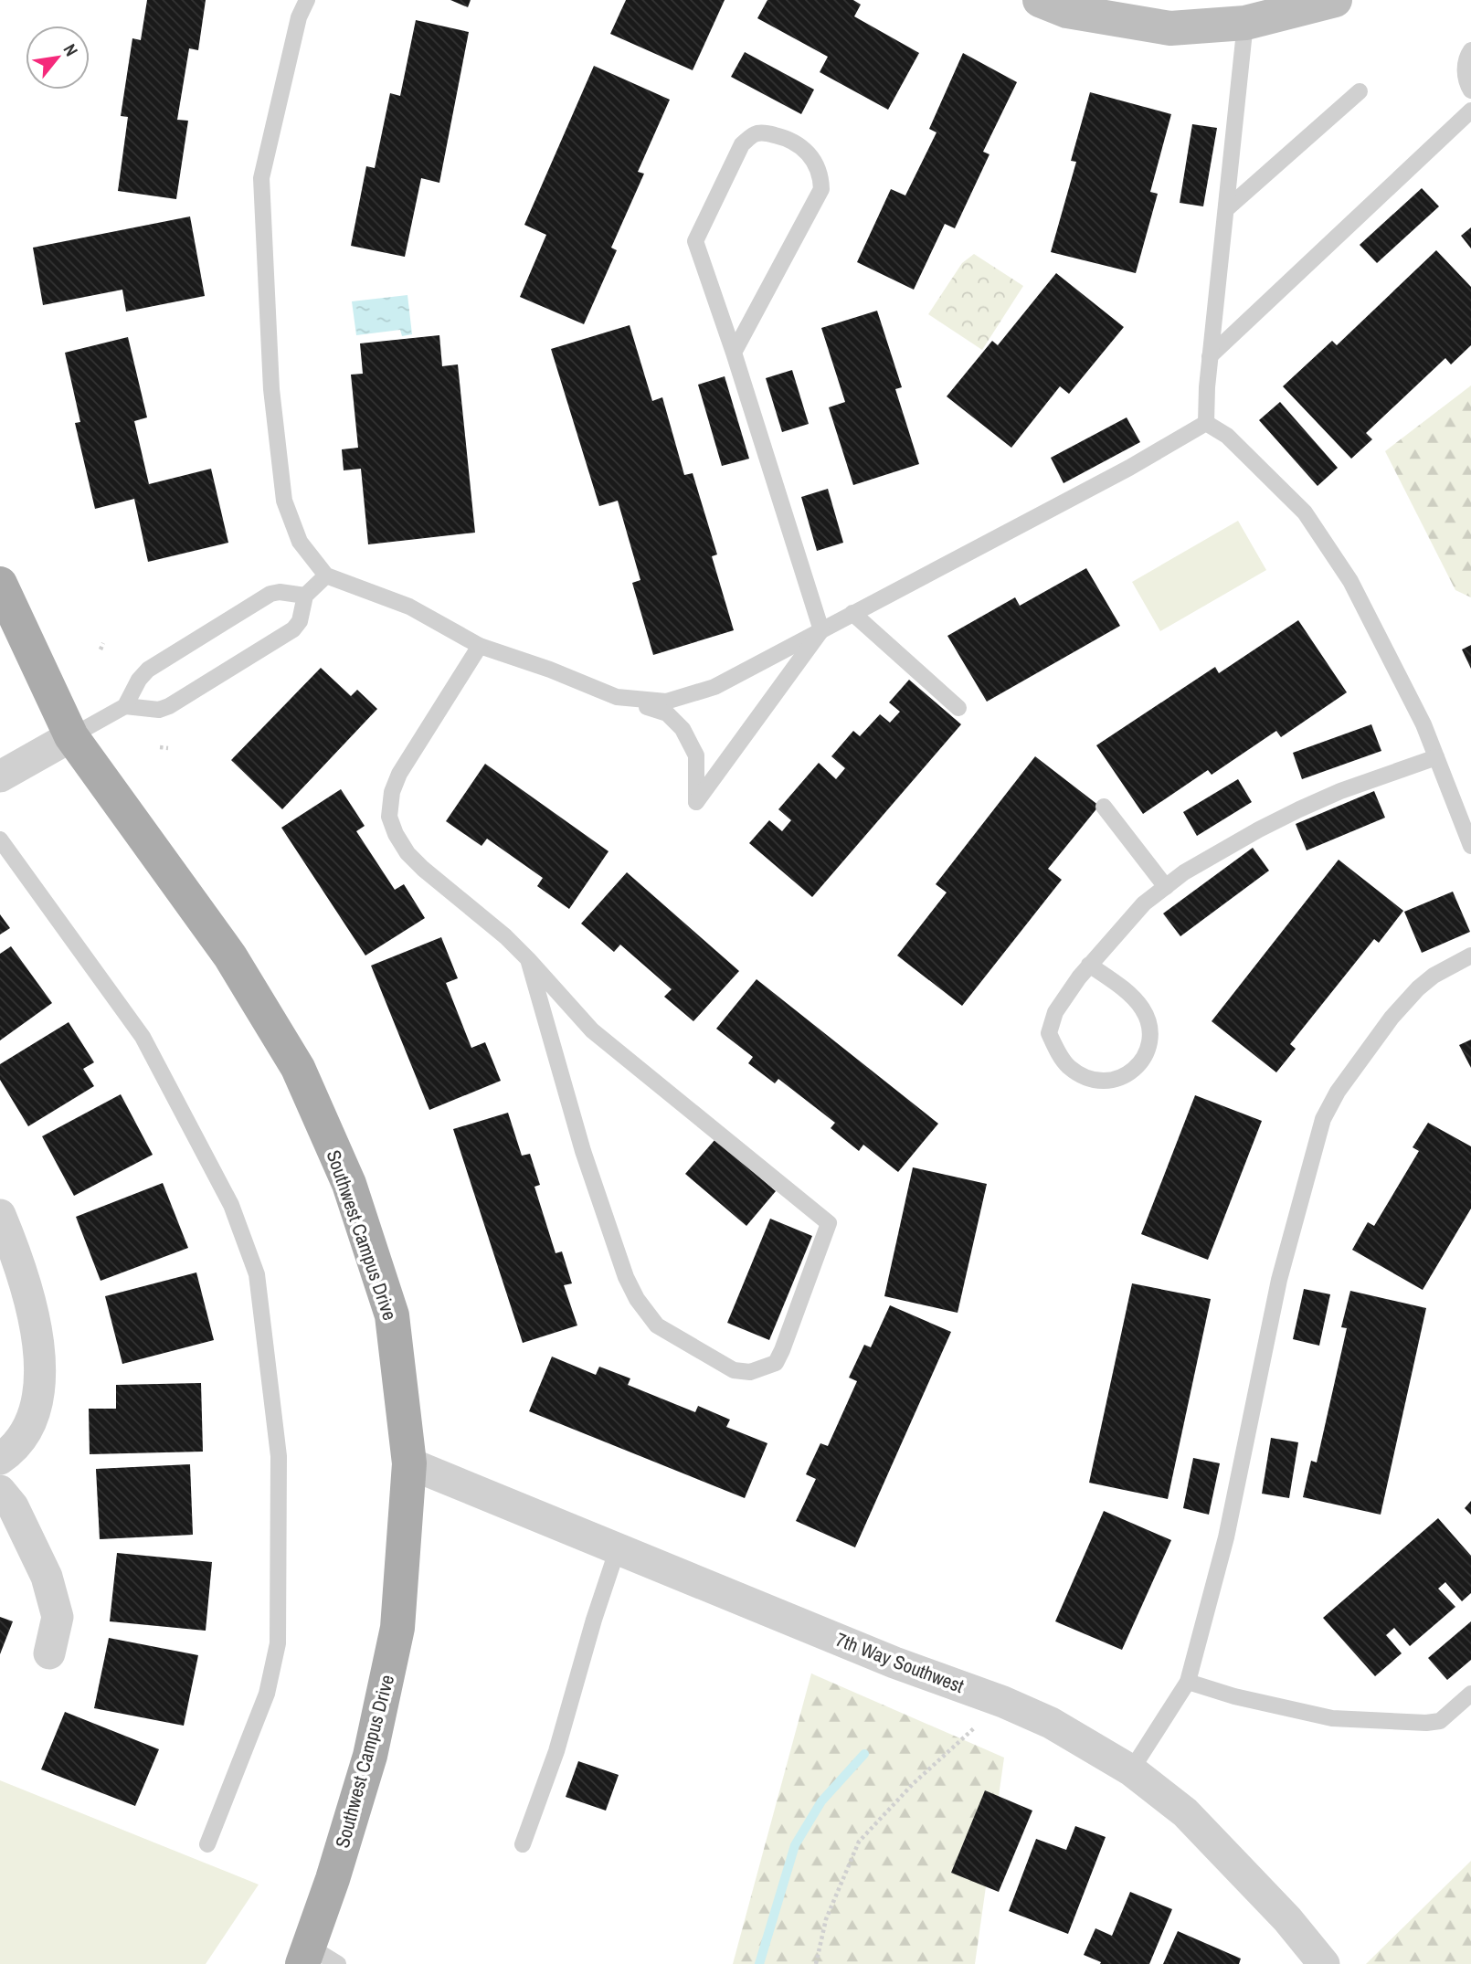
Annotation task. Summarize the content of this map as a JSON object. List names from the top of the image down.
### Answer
{
  "streets": {
    "main road": ["Southwest Campus Drive"],
    "street": ["7th Way Southwest"]
  },
  "crossings": [
    ["Southwest Campus Drive", "7th Way Southwest"]
  ],
  "north": "top right"
}
